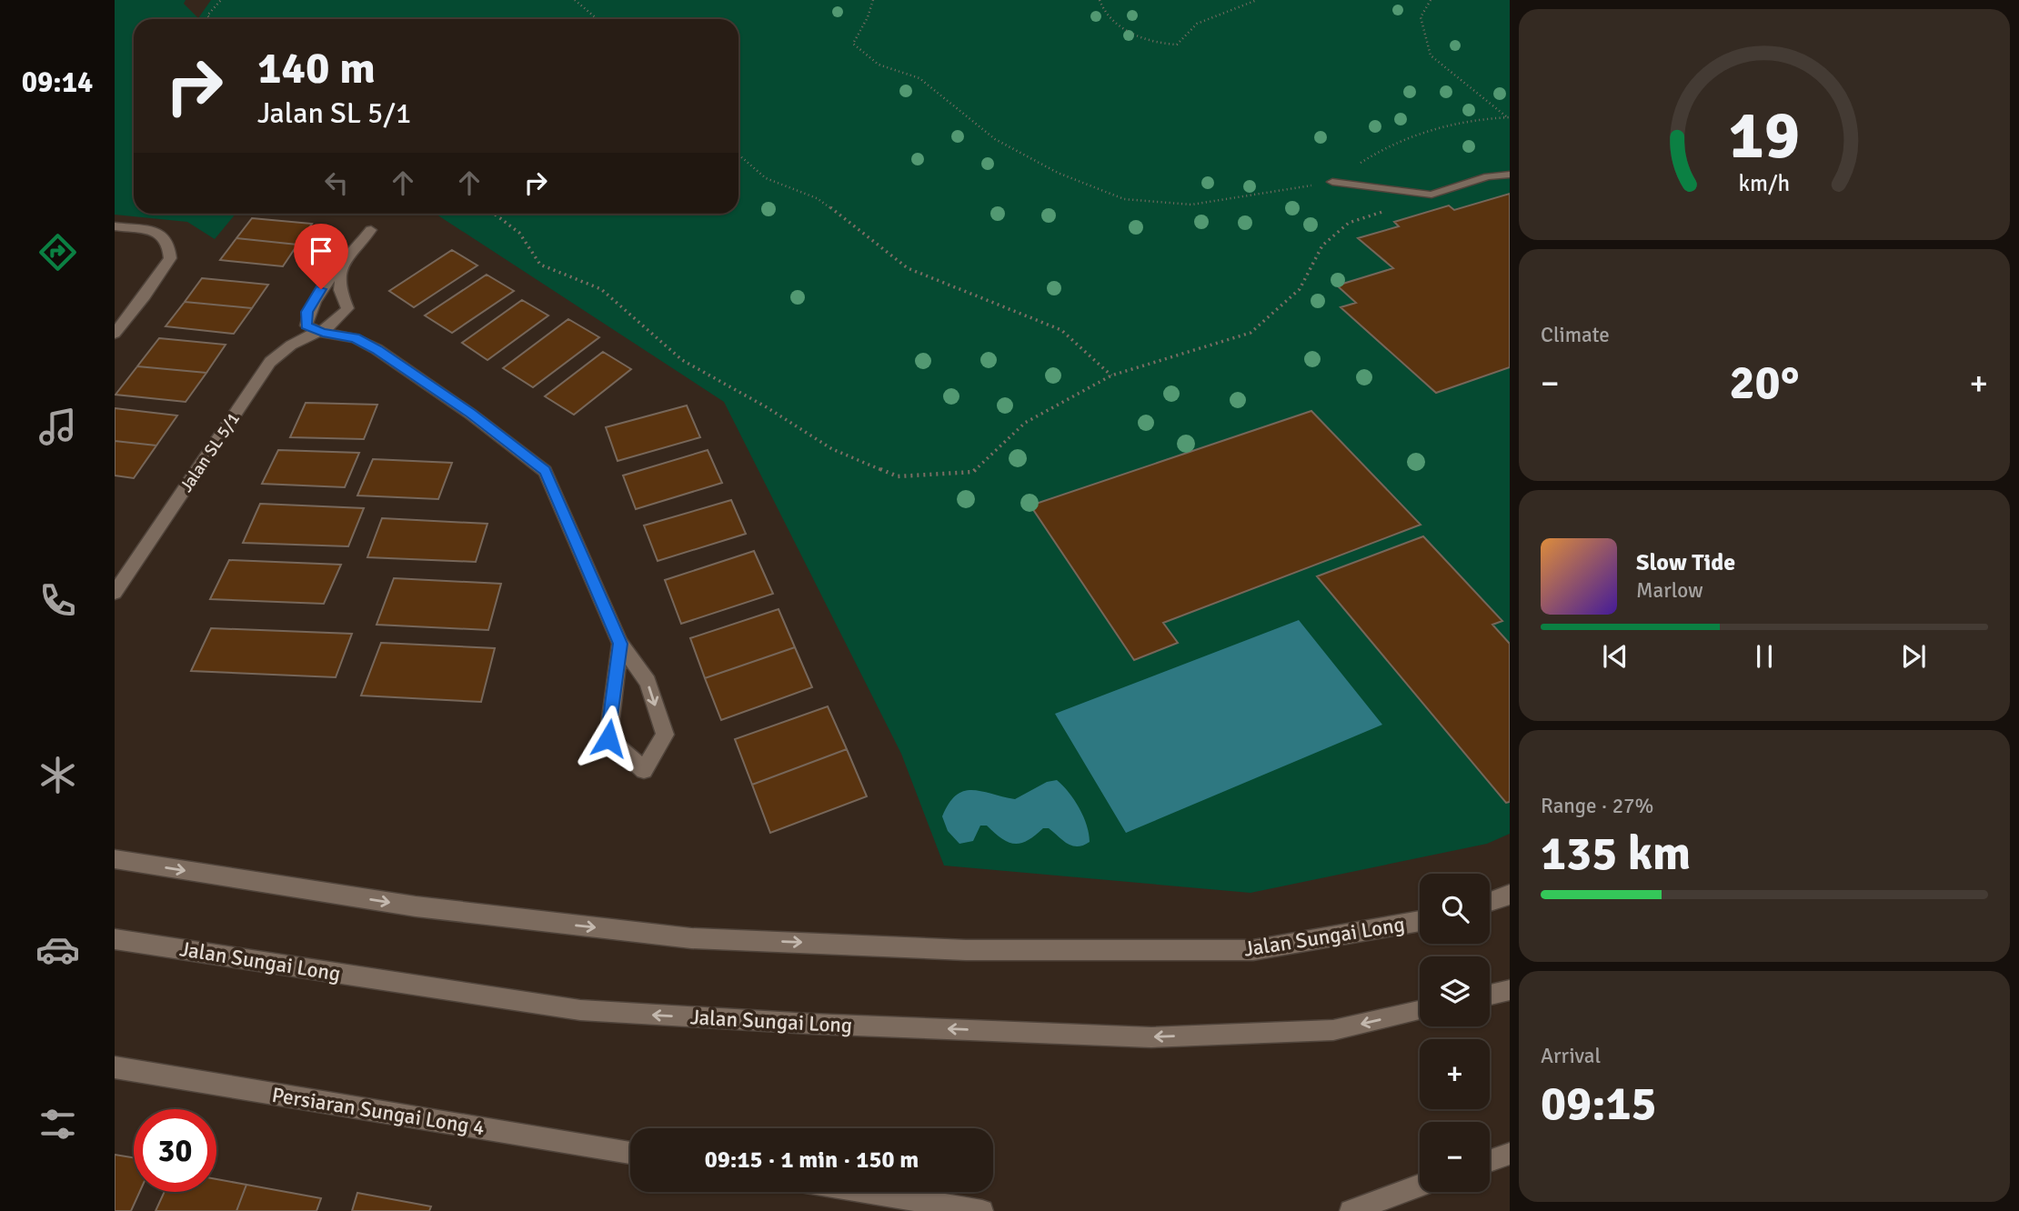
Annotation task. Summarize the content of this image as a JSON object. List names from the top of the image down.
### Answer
{
  "streets": {
    "street": ["Jalan SL 5/1", "Jalan Sungai Long", "Persiaran Sungai Long 4"]
  },
  "page": {
    "tabs": "09:14",
    "turn": ["140 m", "Jalan SL 5/1"],
    "tile": [
      "Climate",
      ["Range · 27%", "135 km"],
      ["Arrival", "09:15"]
    ],
    "heat": ["−", "20°", "+"],
    "song": ["Slow Tide", "Marlow"],
    "map_buttons": ["+", "−"],
    "limit": "30",
    "trip": "09:15 · 1 min · 150 m",
    "gauge": ["19", "km/h"]
  }
}
